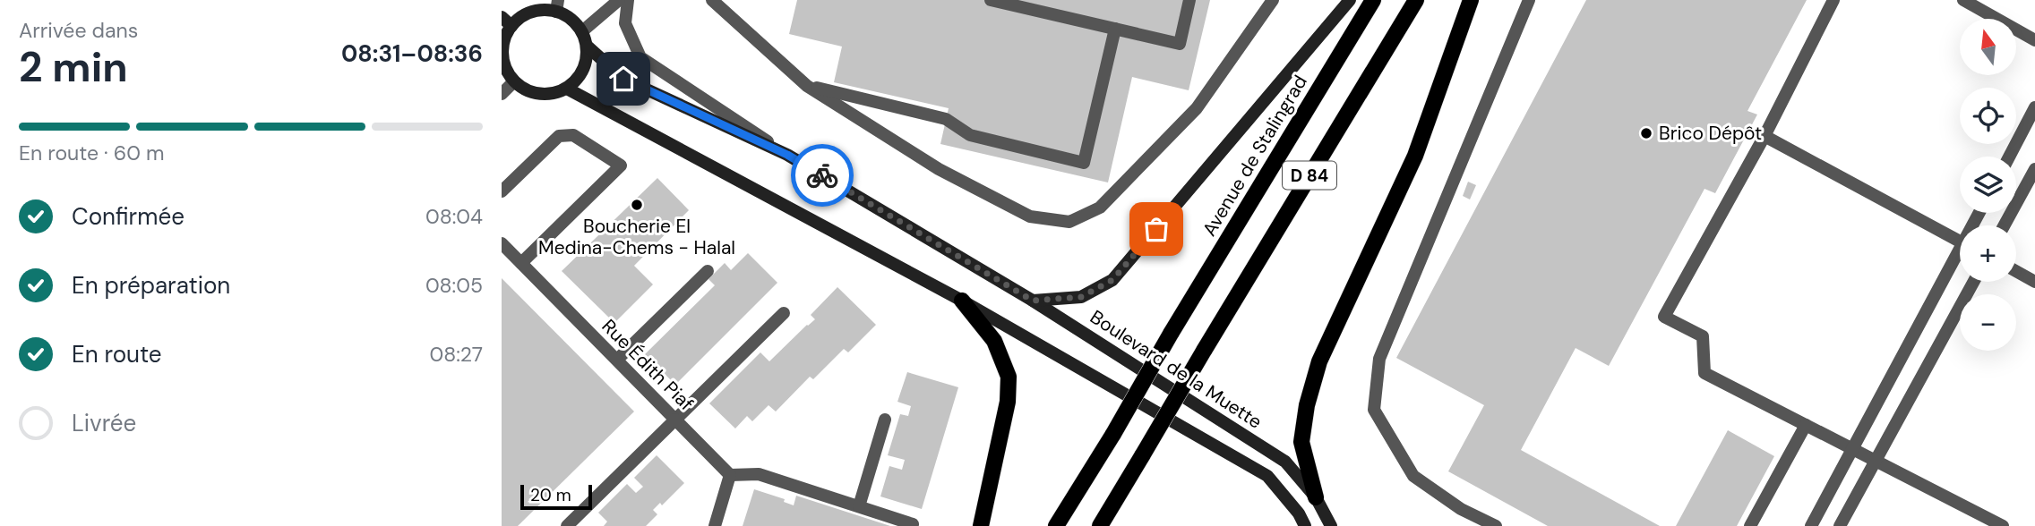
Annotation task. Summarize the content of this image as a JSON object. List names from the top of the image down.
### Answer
{
  "streets": {
    "main road": ["Avenue de Stalingrad", "D 84", "Boulevard de la Muette"],
    "street": ["Rue Édith Piaf"]
  },
  "places": ["Brico Dépôt", "Boucherie El Medina-Chems - Halal"],
  "scale_bar": "20 m",
  "north": "top",
  "page": {
    "heading": ["2 min", "Arrivée dans", "08:31–08:36"],
    "map_buttons": ["+", "−"],
    "bar": "En route · 60 m",
    "list": [
      ["Confirmée", "08:04"],
      ["En préparation", "08:05"],
      ["En route", "08:27"],
      "Livrée"
    ],
    "scale": "20 m"
  }
}
